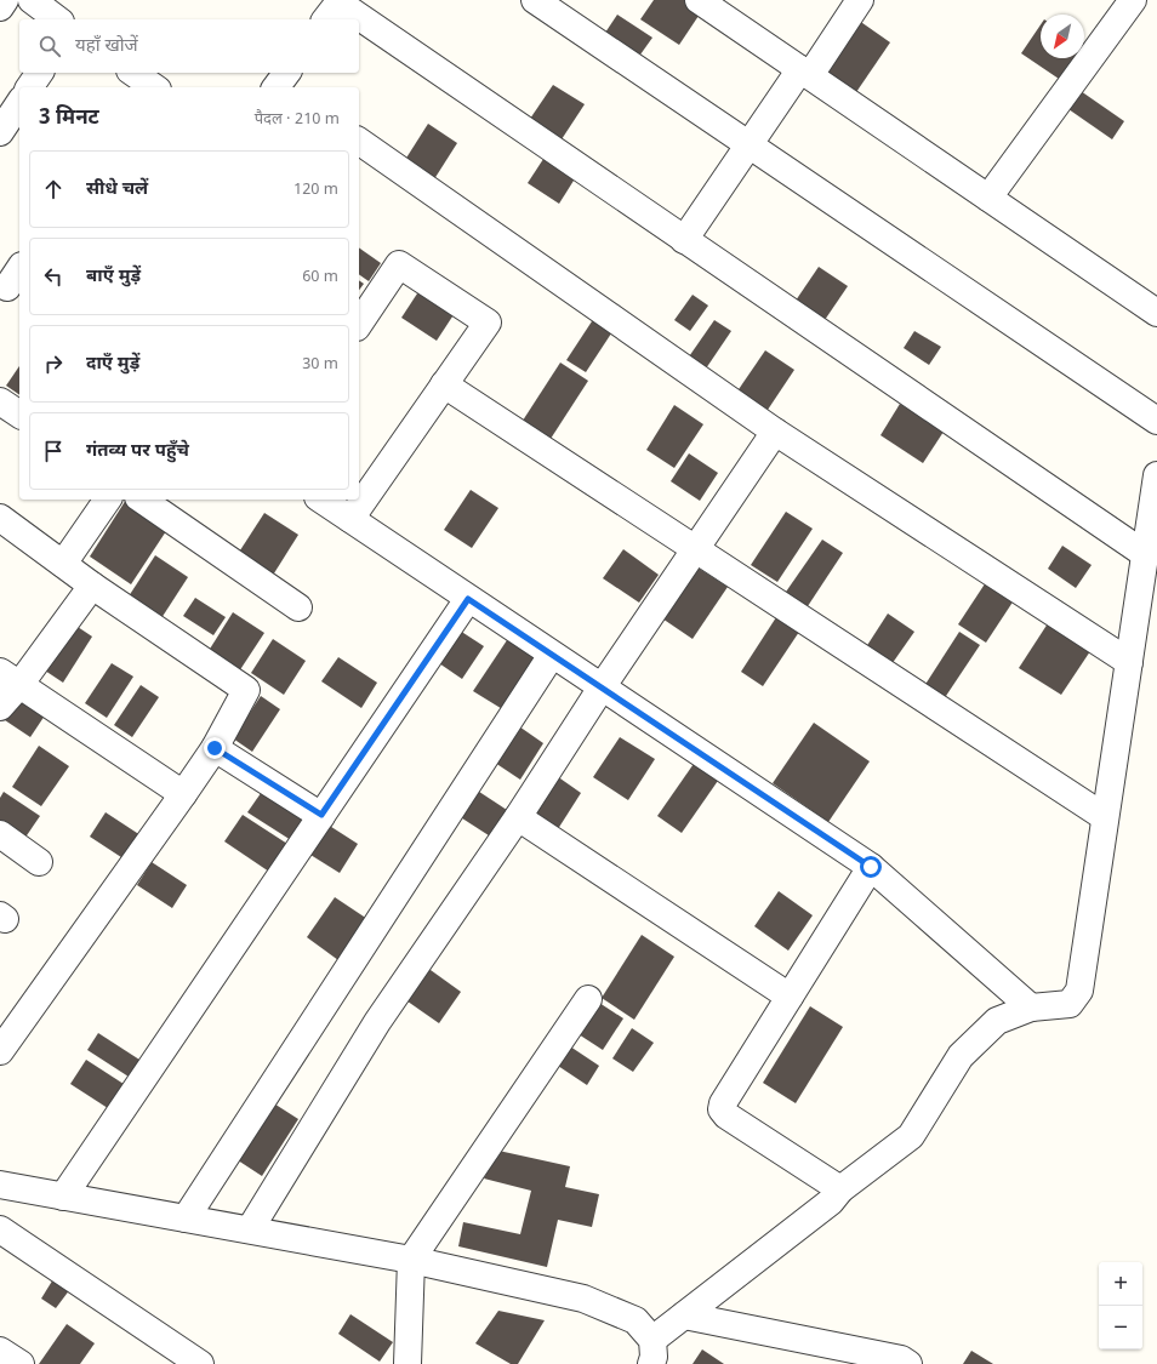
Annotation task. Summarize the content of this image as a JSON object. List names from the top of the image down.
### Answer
{
  "north": "bottom left",
  "page": {
    "search": "यहाँ खोजें",
    "heading": ["3 मिनट", "पैदल · 210 m"],
    "list": [
      ["सीधे चलें", "120 m"],
      ["बाएँ मुड़ें", "60 m"],
      ["दाएँ मुड़ें", "30 m"],
      "गंतव्य पर पहुँचे"
    ],
    "map_buttons": ["+", "−"]
  }
}
